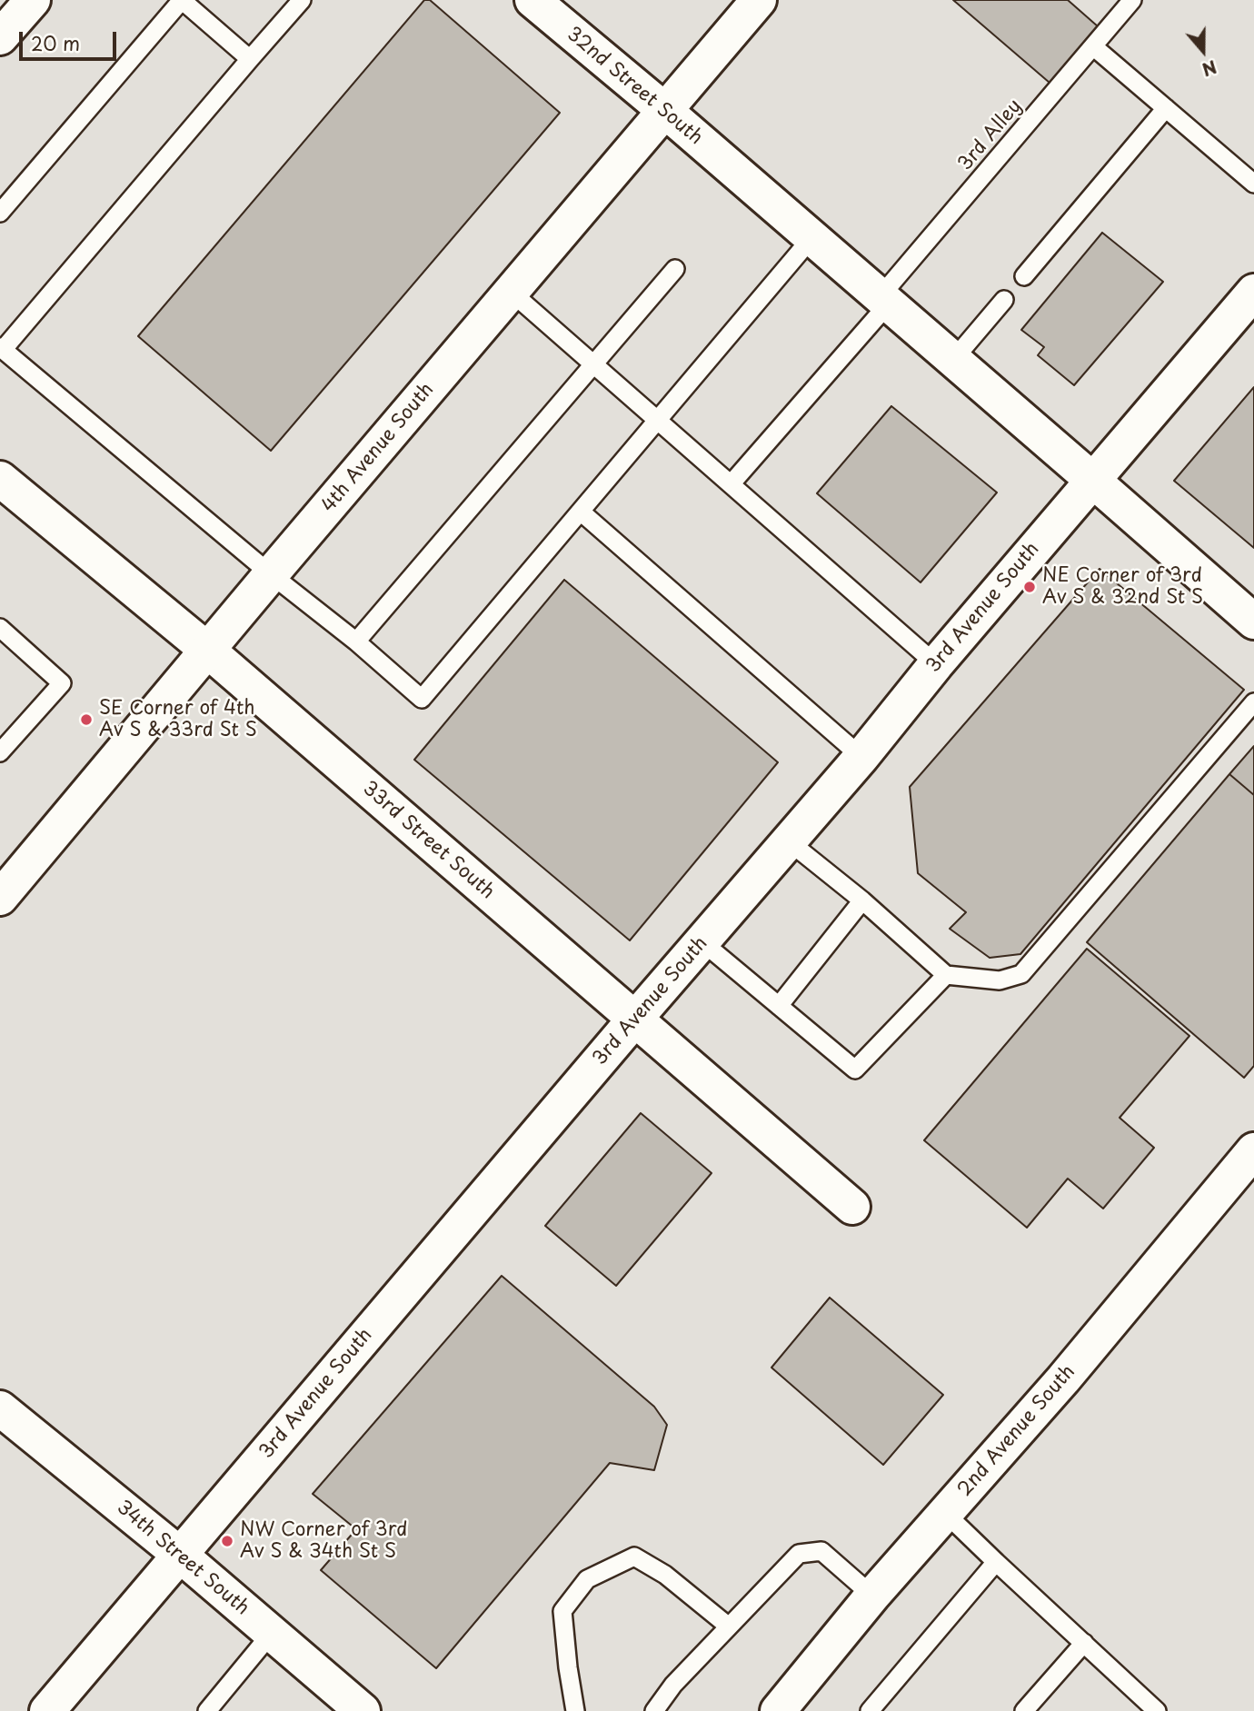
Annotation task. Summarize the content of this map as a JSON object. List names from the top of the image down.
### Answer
{
  "streets": {
    "main road": [
      "32nd Street South",
      "4th Avenue South",
      "3rd Avenue South",
      "33rd Street South",
      "2nd Avenue South",
      "34th Street South"
    ],
    "lane": ["3rd Alley"]
  },
  "crossings": [
    ["32nd Street South", "3rd Alley"],
    ["32nd Street South", "4th Avenue South"],
    ["32nd Street South", "3rd Avenue South"],
    ["4th Avenue South", "33rd Street South"],
    ["3rd Avenue South", "33rd Street South"],
    ["3rd Avenue South", "34th Street South"]
  ],
  "places": ["NE Corner of 3rd Av S & 32nd St S", "SE Corner of 4th Av S & 33rd St S", "NW Corner of 3rd Av S & 34th St S"],
  "scale_bar": "20 m",
  "north": "bottom"
}
